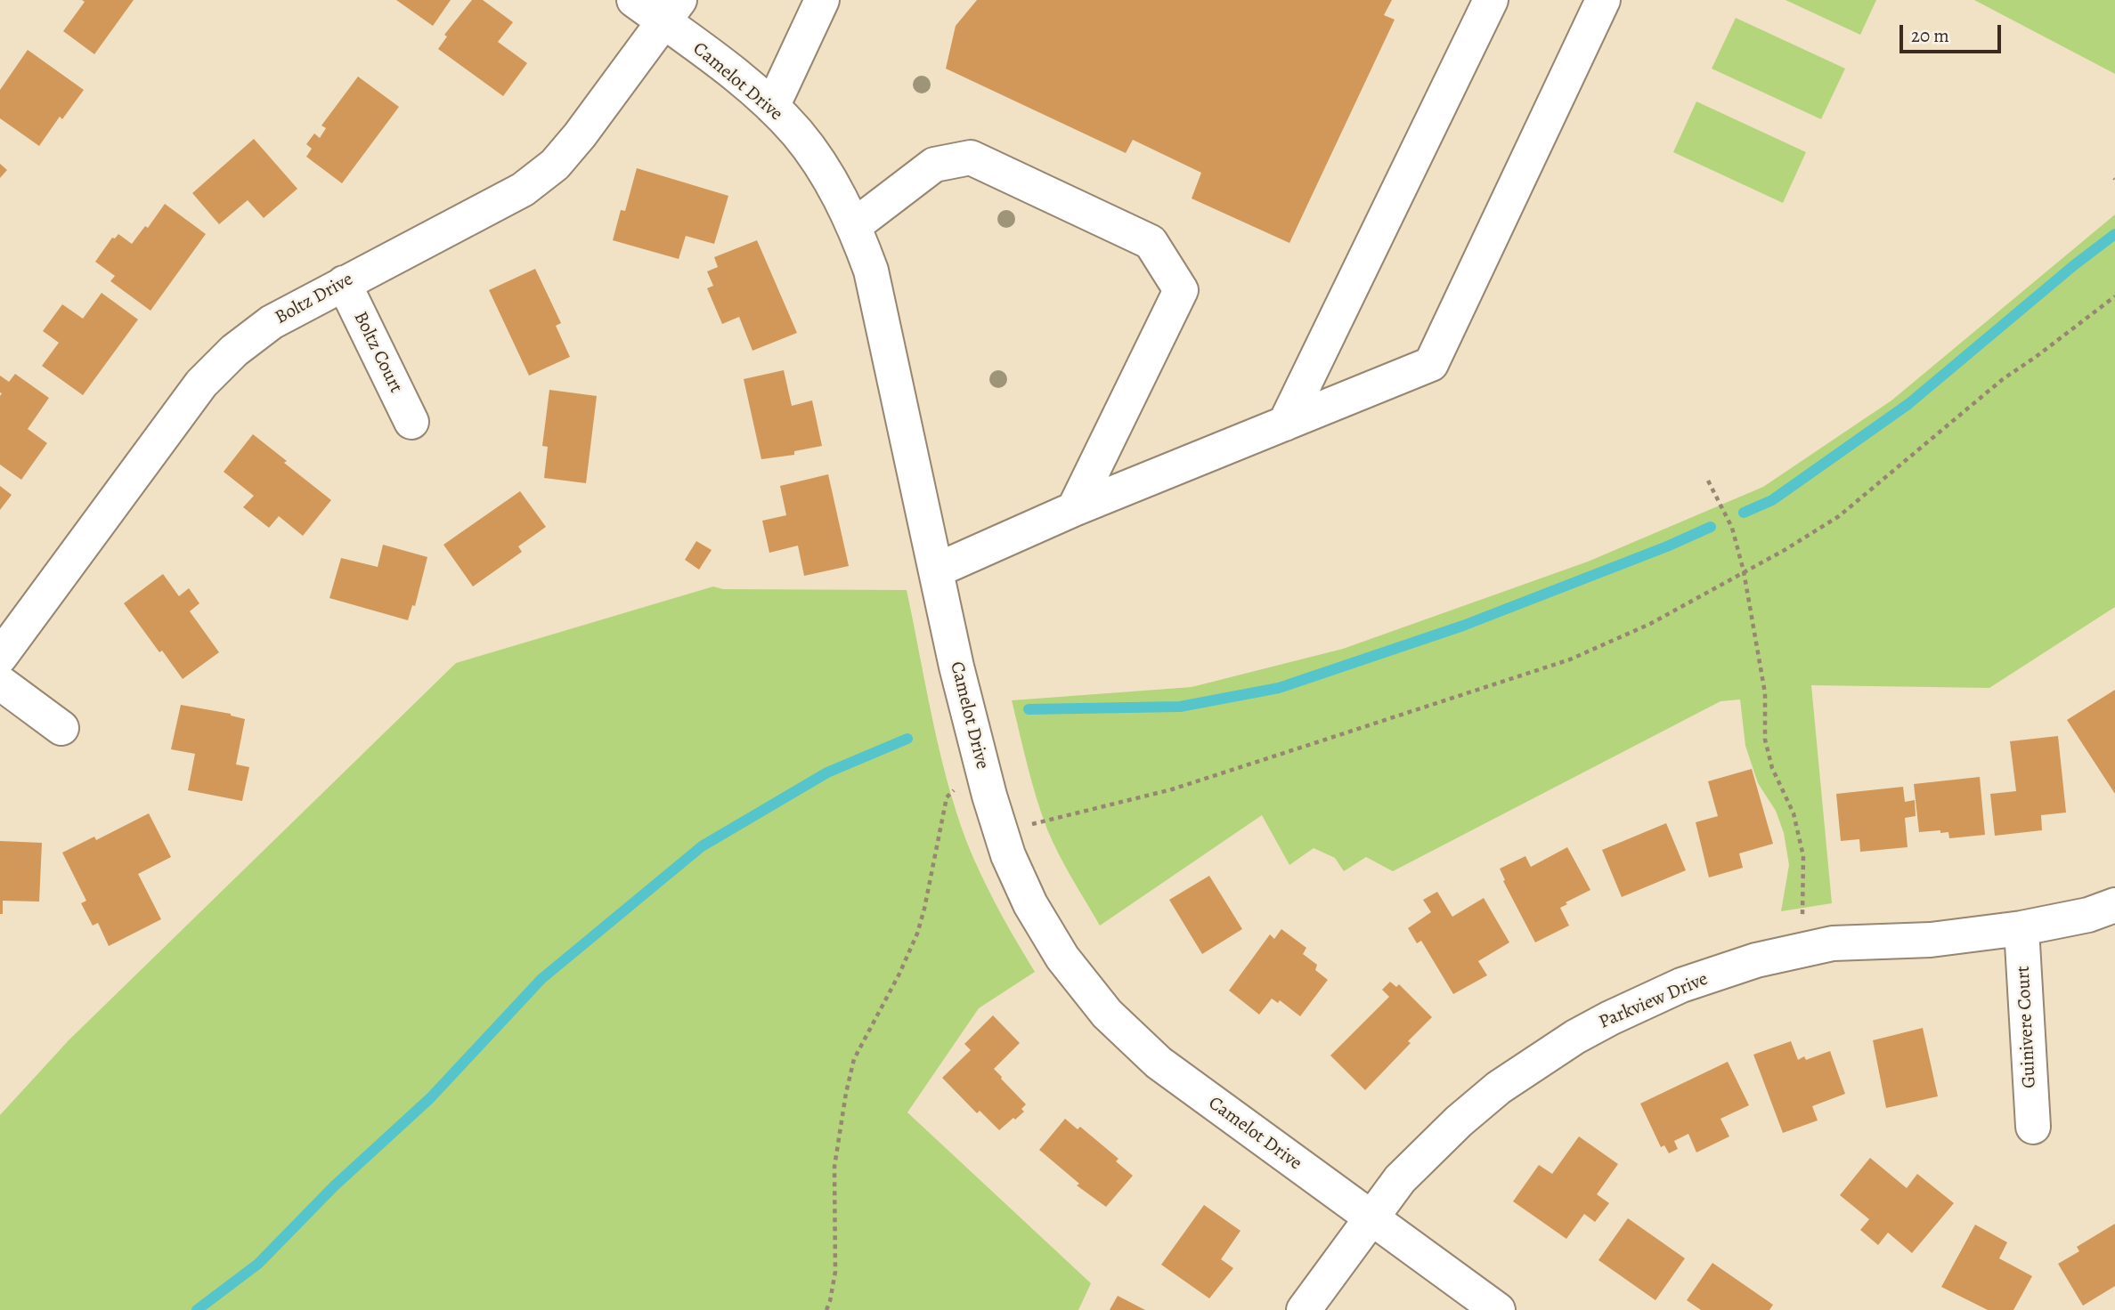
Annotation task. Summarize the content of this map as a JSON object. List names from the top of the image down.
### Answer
{
  "streets": {
    "street": [
      "Camelot Drive",
      "Boltz Drive",
      "Boltz Court",
      "Parkview Drive",
      "Guinivere Court"
    ]
  },
  "crossings": [
    ["Camelot Drive", "Boltz Drive"],
    ["Camelot Drive", "Parkview Drive"],
    ["Boltz Drive", "Boltz Court"],
    ["Parkview Drive", "Guinivere Court"]
  ],
  "scale_bar": "20 m"
}
